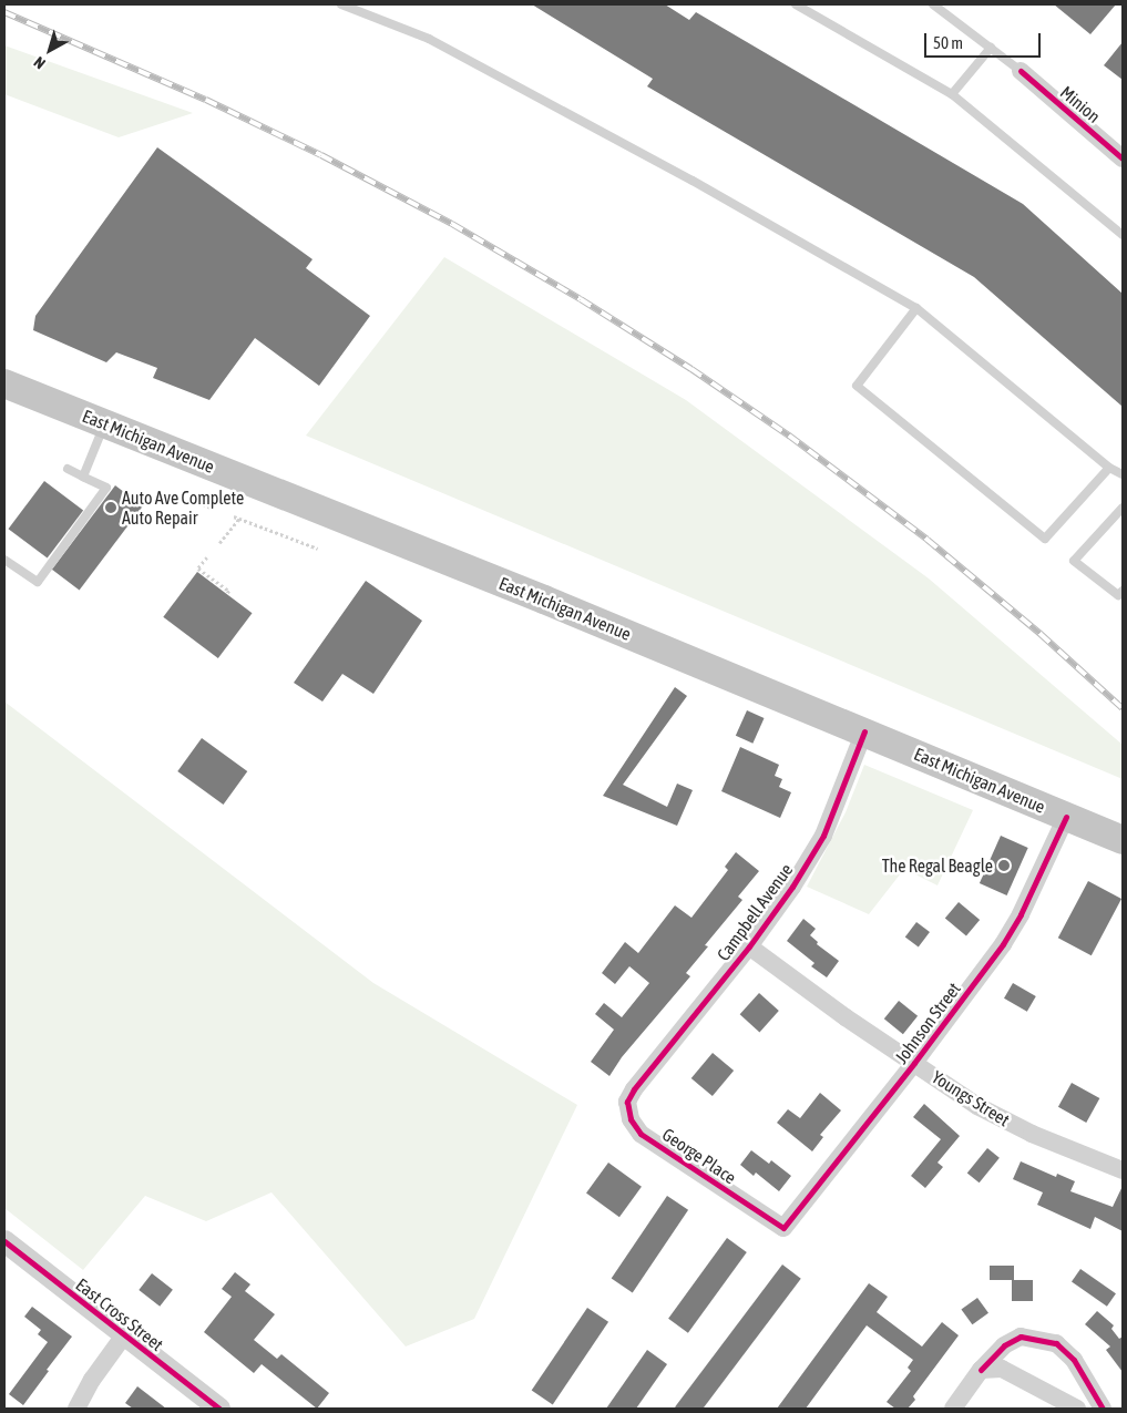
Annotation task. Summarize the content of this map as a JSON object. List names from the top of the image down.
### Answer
{
  "streets": {
    "main road": ["East Michigan Avenue"],
    "street": [
      "Minion",
      "Campbell Avenue",
      "Johnson Street",
      "Youngs Street",
      "George Place",
      "East Cross Street"
    ]
  },
  "crossings": [
    ["East Michigan Avenue", "Campbell Avenue"],
    ["East Michigan Avenue", "Johnson Street"],
    ["Campbell Avenue", "Youngs Street"],
    ["Campbell Avenue", "George Place"],
    ["Johnson Street", "Youngs Street"],
    ["Johnson Street", "George Place"]
  ],
  "places": ["Auto Ave Complete Auto Repair", "The Regal Beagle"],
  "scale_bar": "50 m",
  "north": "bottom left"
}
